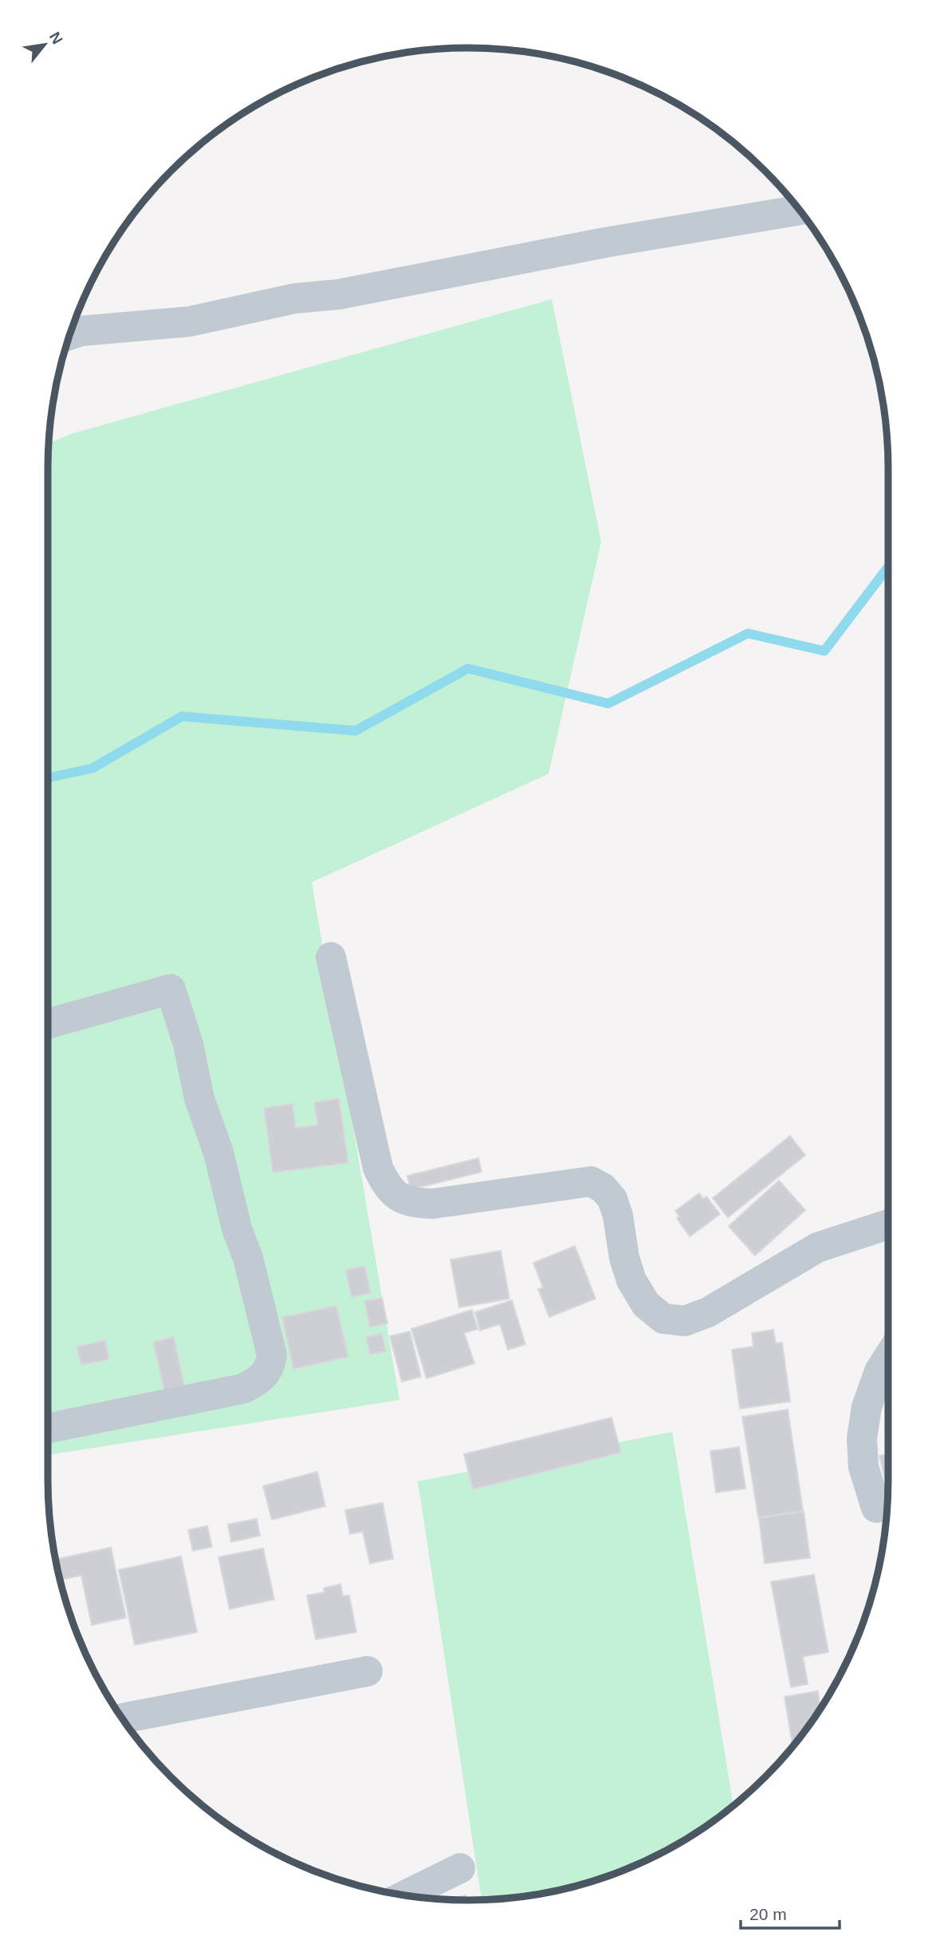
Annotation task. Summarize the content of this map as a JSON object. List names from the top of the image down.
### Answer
{
  "scale_bar": "20 m",
  "north": "top right"
}
